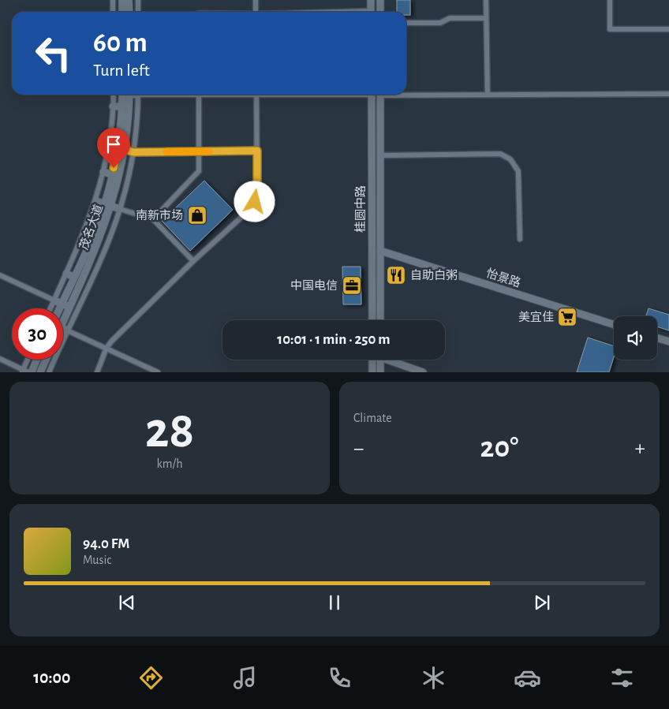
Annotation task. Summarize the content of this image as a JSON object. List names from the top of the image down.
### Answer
{
  "streets": {
    "main road": ["桂圆中路", "茂名大道", "怡景路"]
  },
  "crossings": [
    ["桂圆中路", "怡景路"]
  ],
  "places": {
    "shop": ["南新市场"],
    "restaurant": ["自助白粥"],
    "office": ["中国电信"],
    "supermarket": ["美宜佳"]
  },
  "page": {
    "turn": ["60 m", "Turn left"],
    "limit": "30",
    "trip": "10:01 · 1 min · 250 m",
    "tile": [
      ["28", "km/h"],
      "Climate"
    ],
    "heat": ["−", "20°", "+"],
    "song": ["94.0 FM", "Music"],
    "tabs": "10:00"
  }
}
